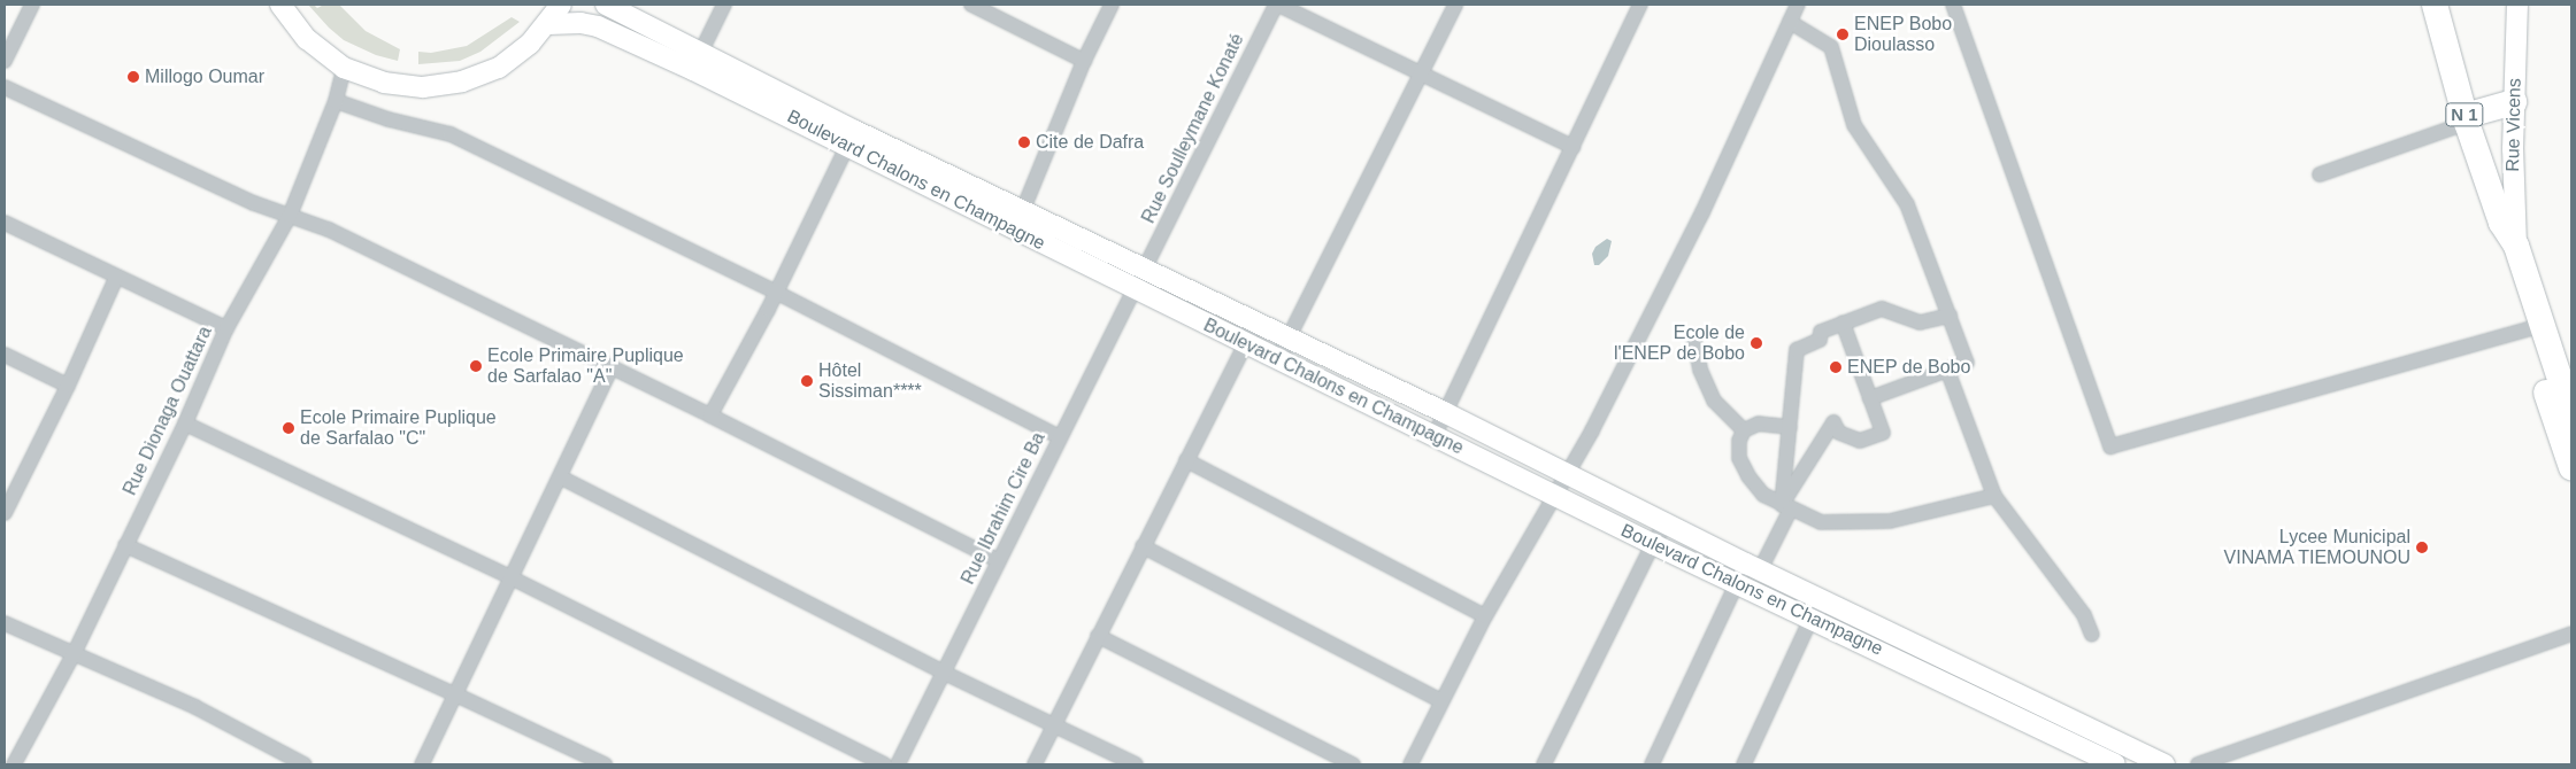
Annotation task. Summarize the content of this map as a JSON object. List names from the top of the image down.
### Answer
{
  "streets": {
    "highway": ["N 1"],
    "main road": ["Rue Vicens", "Boulevard Chalons en Champagne"],
    "street": ["Rue Soulleymane Konaté", "Rue Dionaga Ouattara", "Rue Ibrahim Cire Ba"]
  },
  "crossings": [
    ["N 1", "Rue Vicens"],
    ["Rue Soulleymane Konaté", "Boulevard Chalons en Champagne"],
    ["Rue Soulleymane Konaté", "Rue Ibrahim Cire Ba"],
    ["Boulevard Chalons en Champagne", "Rue Ibrahim Cire Ba"]
  ],
  "places": [
    "ENEP Bobo Dioulasso",
    "Millogo Oumar",
    "Cite de Dafra",
    "Ecole de l'ENEP de Bobo",
    "Ecole Primaire Puplique de Sarfalao \"A\"",
    "ENEP de Bobo",
    "Hôtel Sissiman****",
    "Ecole Primaire Puplique de Sarfalao \"C\"",
    "Lycee Municipal VINAMA TIEMOUNOU"
  ]
}
